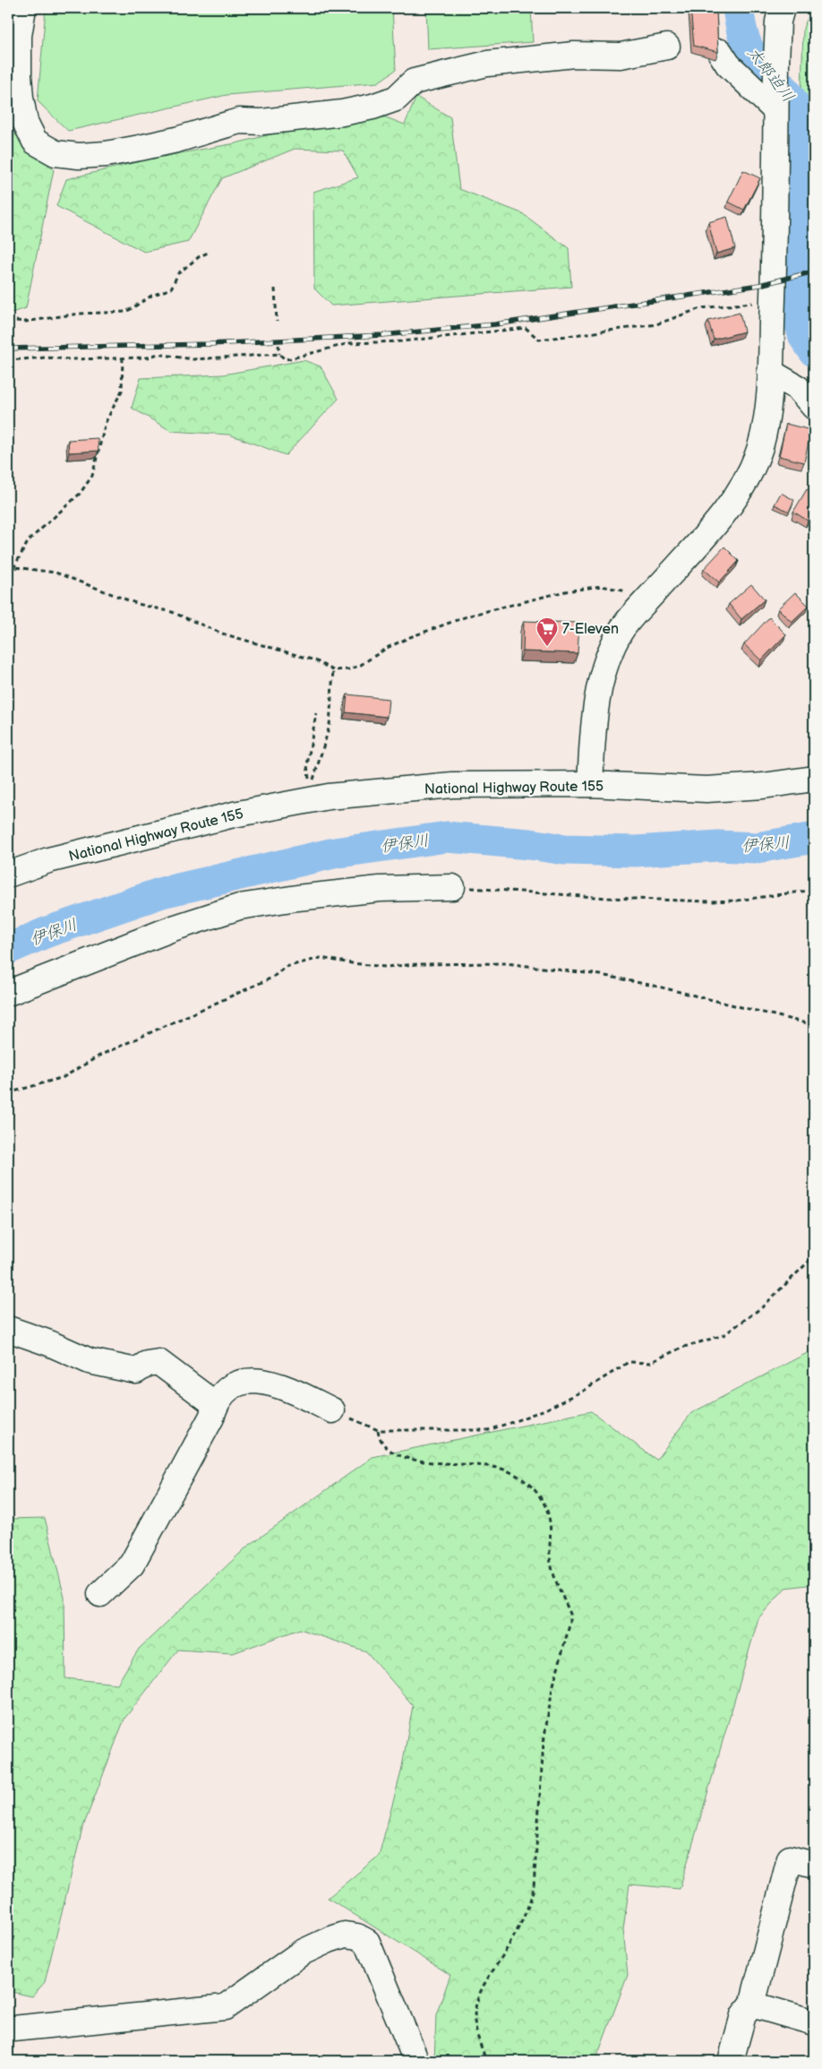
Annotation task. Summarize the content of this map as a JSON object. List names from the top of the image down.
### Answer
{
  "streets": {
    "main road": ["National Highway Route 155"]
  },
  "water": ["太郎迫川", "伊保川"],
  "places": {
    "supermarket": ["7-Eleven"]
  }
}
